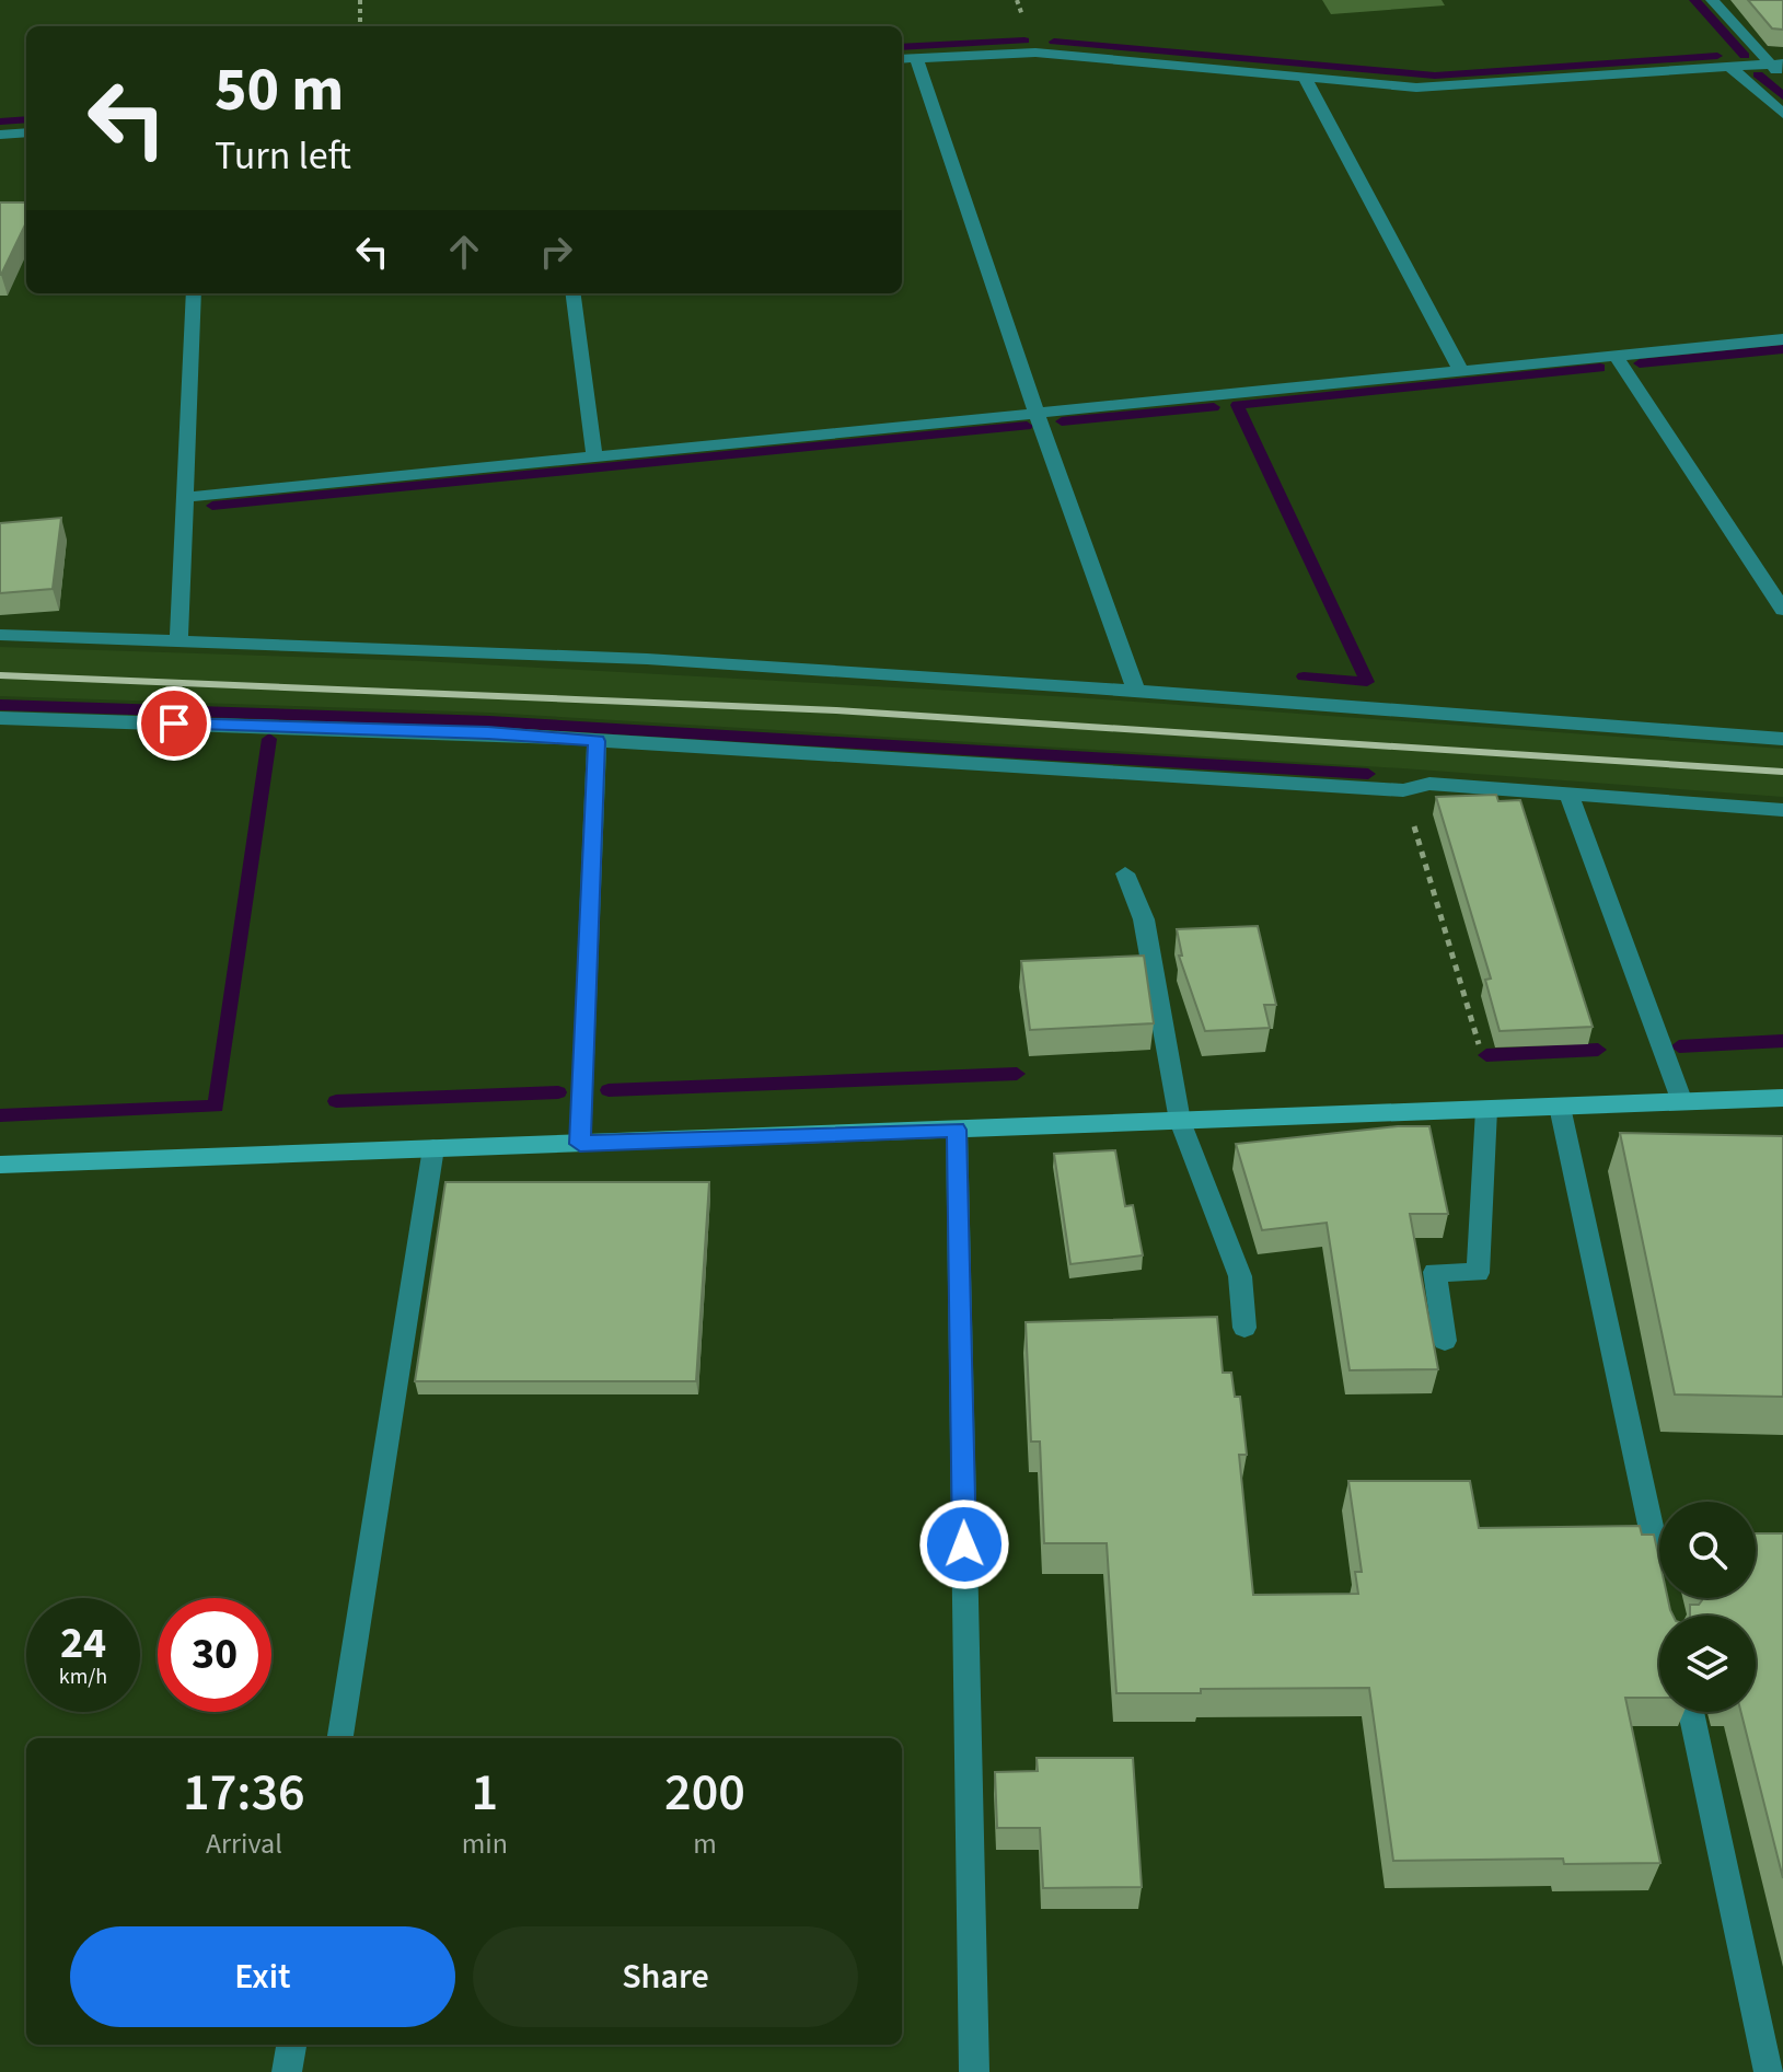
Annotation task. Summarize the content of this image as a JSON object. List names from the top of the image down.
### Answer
{
  "page": {
    "turn": ["50 m", "Turn left"],
    "speed": "24 km/h",
    "limit": "30",
    "eta": [
      "17:36",
      "Arrival",
      "1",
      "min",
      "200",
      "m"
    ],
    "buttons": ["Exit", "Share"]
  }
}
